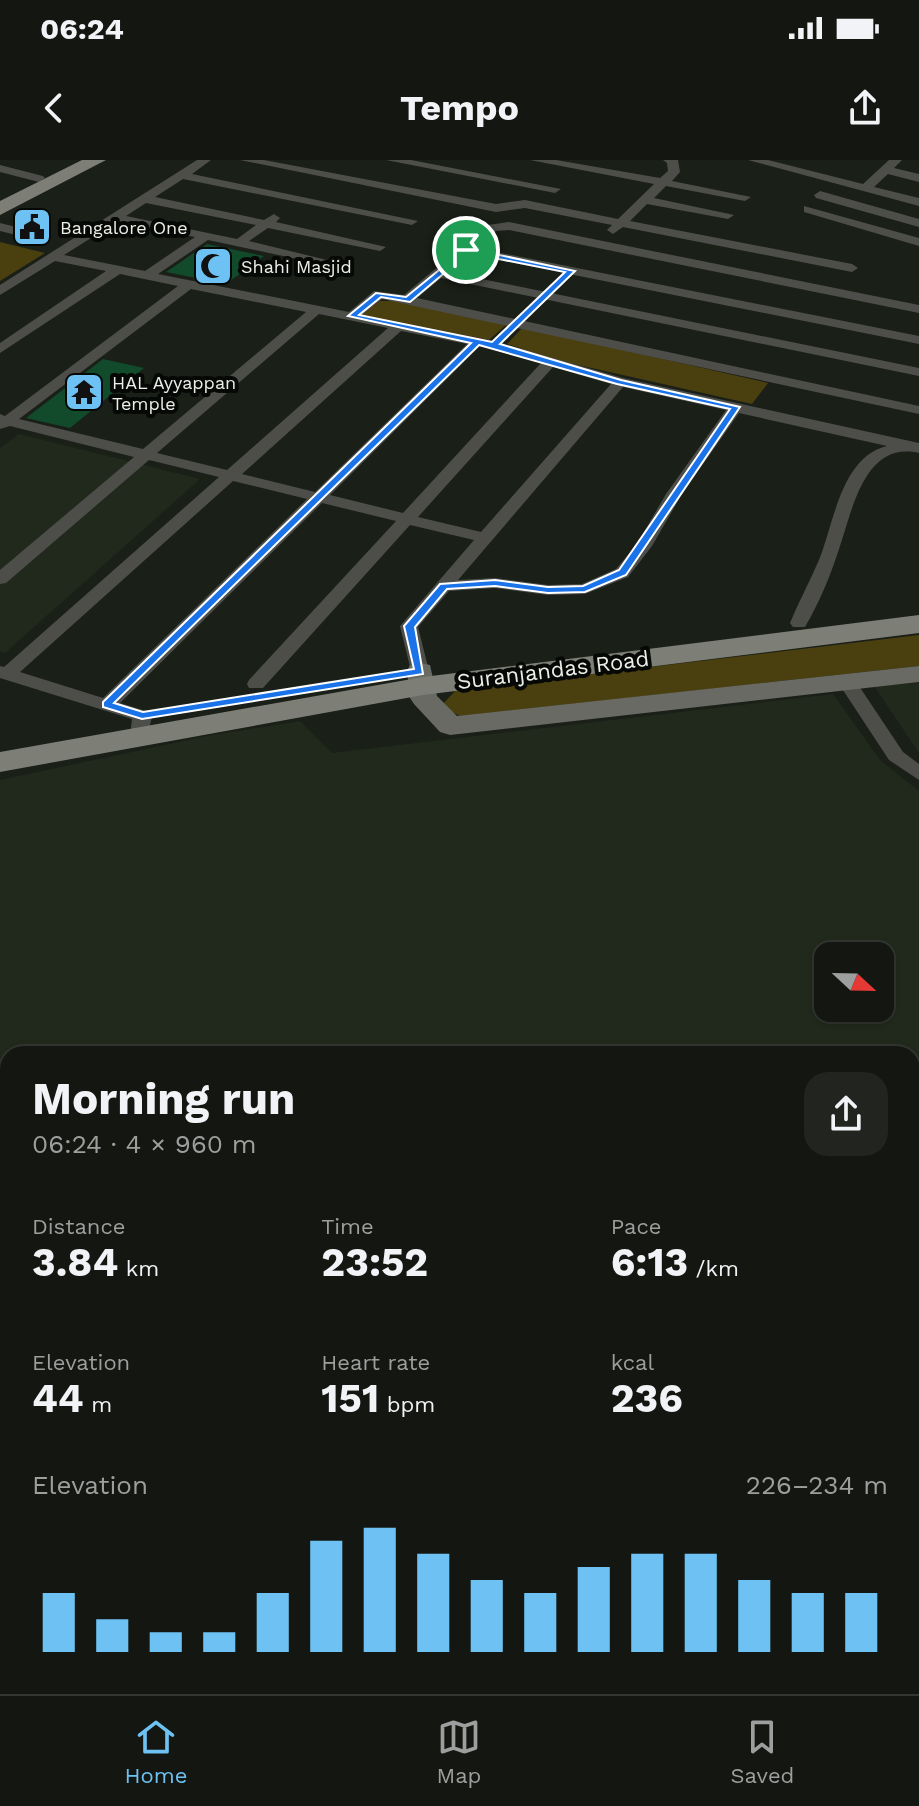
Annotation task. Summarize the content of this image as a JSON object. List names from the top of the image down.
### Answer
{
  "streets": {
    "main road": ["Suranjandas Road"]
  },
  "places": {
    "public building": ["Bangalore One"],
    "mosque": ["Shahi Masjid"],
    "temple": ["HAL Ayyappan Temple"]
  },
  "north": "right",
  "page": {
    "status": "06:24",
    "header": "Tempo",
    "heading": ["Morning run", "06:24 · 4 × 960 m"],
    "stats": [
      ["Distance", "3.84 km"],
      ["Time", "23:52"],
      ["Pace", "6:13 /km"],
      ["Elevation", "44 m"],
      ["Heart rate", "151 bpm"],
      ["kcal", "236"]
    ],
    "chart": ["Elevation", "226–234 m"],
    "tabs": ["Home", "Map", "Saved"]
  }
}
